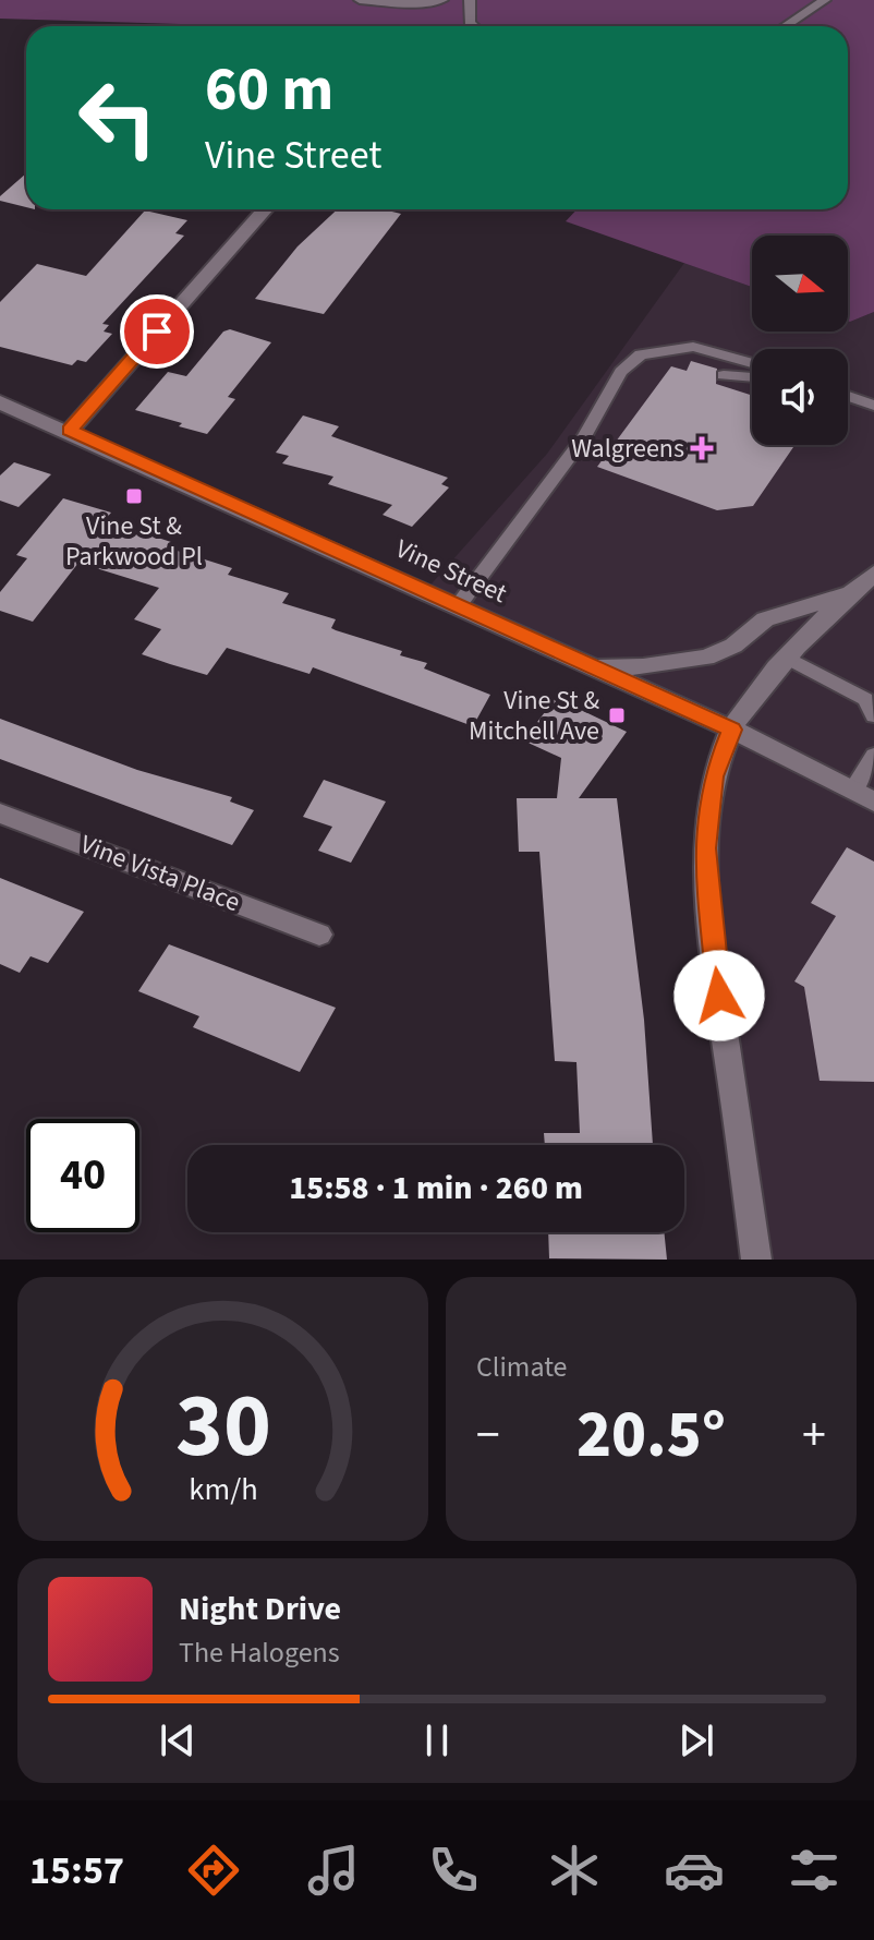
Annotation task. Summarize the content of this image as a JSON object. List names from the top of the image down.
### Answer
{
  "streets": {
    "main road": ["Vine Street", "Vine Vista Place"]
  },
  "places": {
    "health": ["Walgreens"],
    "transit": ["Vine St & Parkwood Pl", "Vine St & Mitchell Ave"]
  },
  "north": "right",
  "page": {
    "turn": ["60 m", "Vine Street"],
    "limit": "40",
    "trip": "15:58 · 1 min · 260 m",
    "tile": "Climate",
    "heat": ["−", "20.5°", "+"],
    "song": ["Night Drive", "The Halogens"],
    "tabs": "15:57",
    "gauge": ["30", "km/h"]
  }
}
